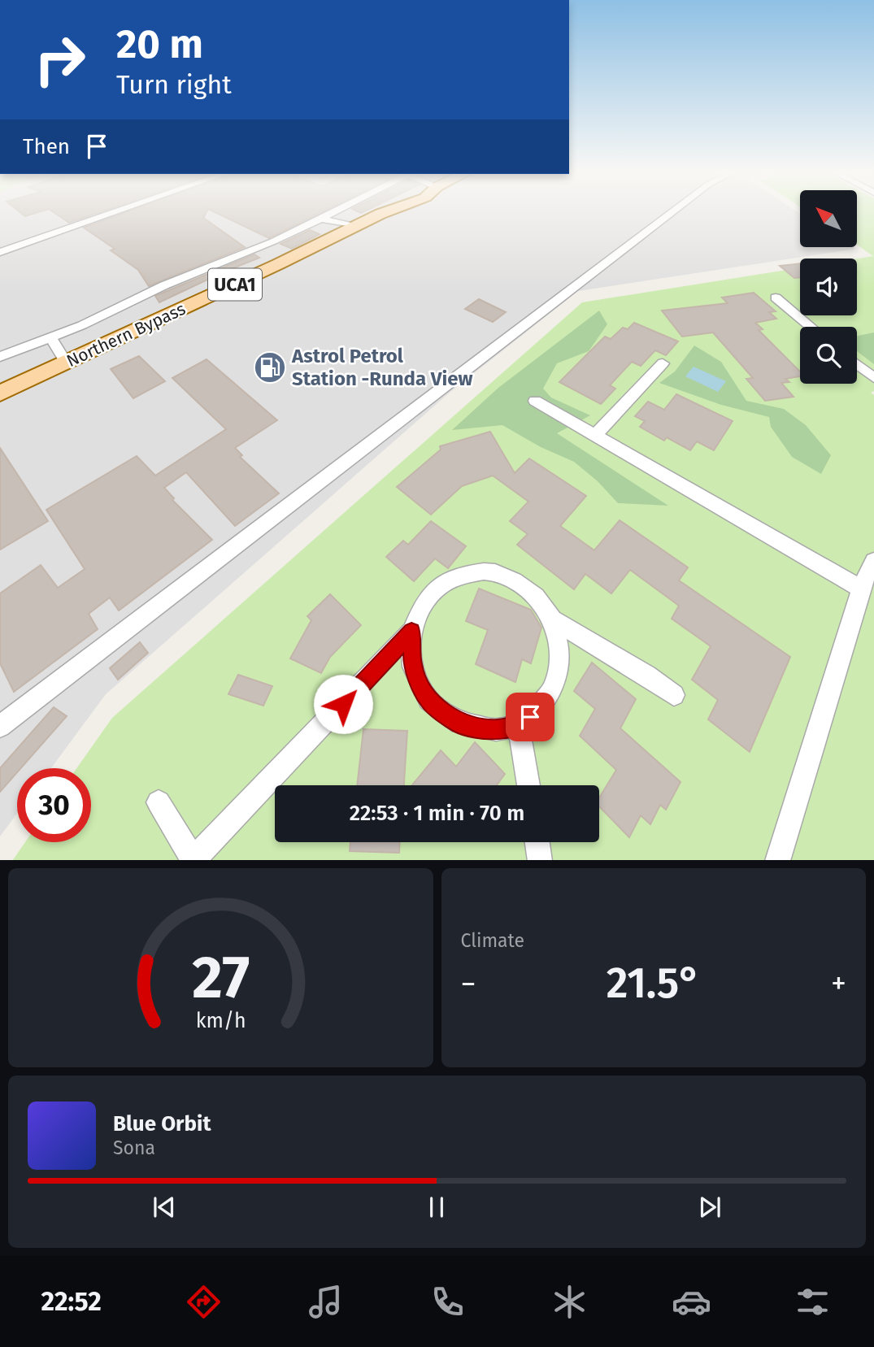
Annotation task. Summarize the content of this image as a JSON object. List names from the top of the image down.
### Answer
{
  "streets": {
    "main road": ["UCA1", "Northern Bypass"]
  },
  "places": {
    "fuel station": ["Astrol Petrol Station -Runda View"]
  },
  "north": "top left",
  "page": {
    "turn": ["20 m", "Turn right"],
    "then": "Then",
    "limit": "30",
    "trip": "22:53 · 1 min · 70 m",
    "tile": "Climate",
    "heat": ["−", "21.5°", "+"],
    "song": ["Blue Orbit", "Sona"],
    "tabs": "22:52",
    "gauge": ["27", "km/h"]
  }
}
